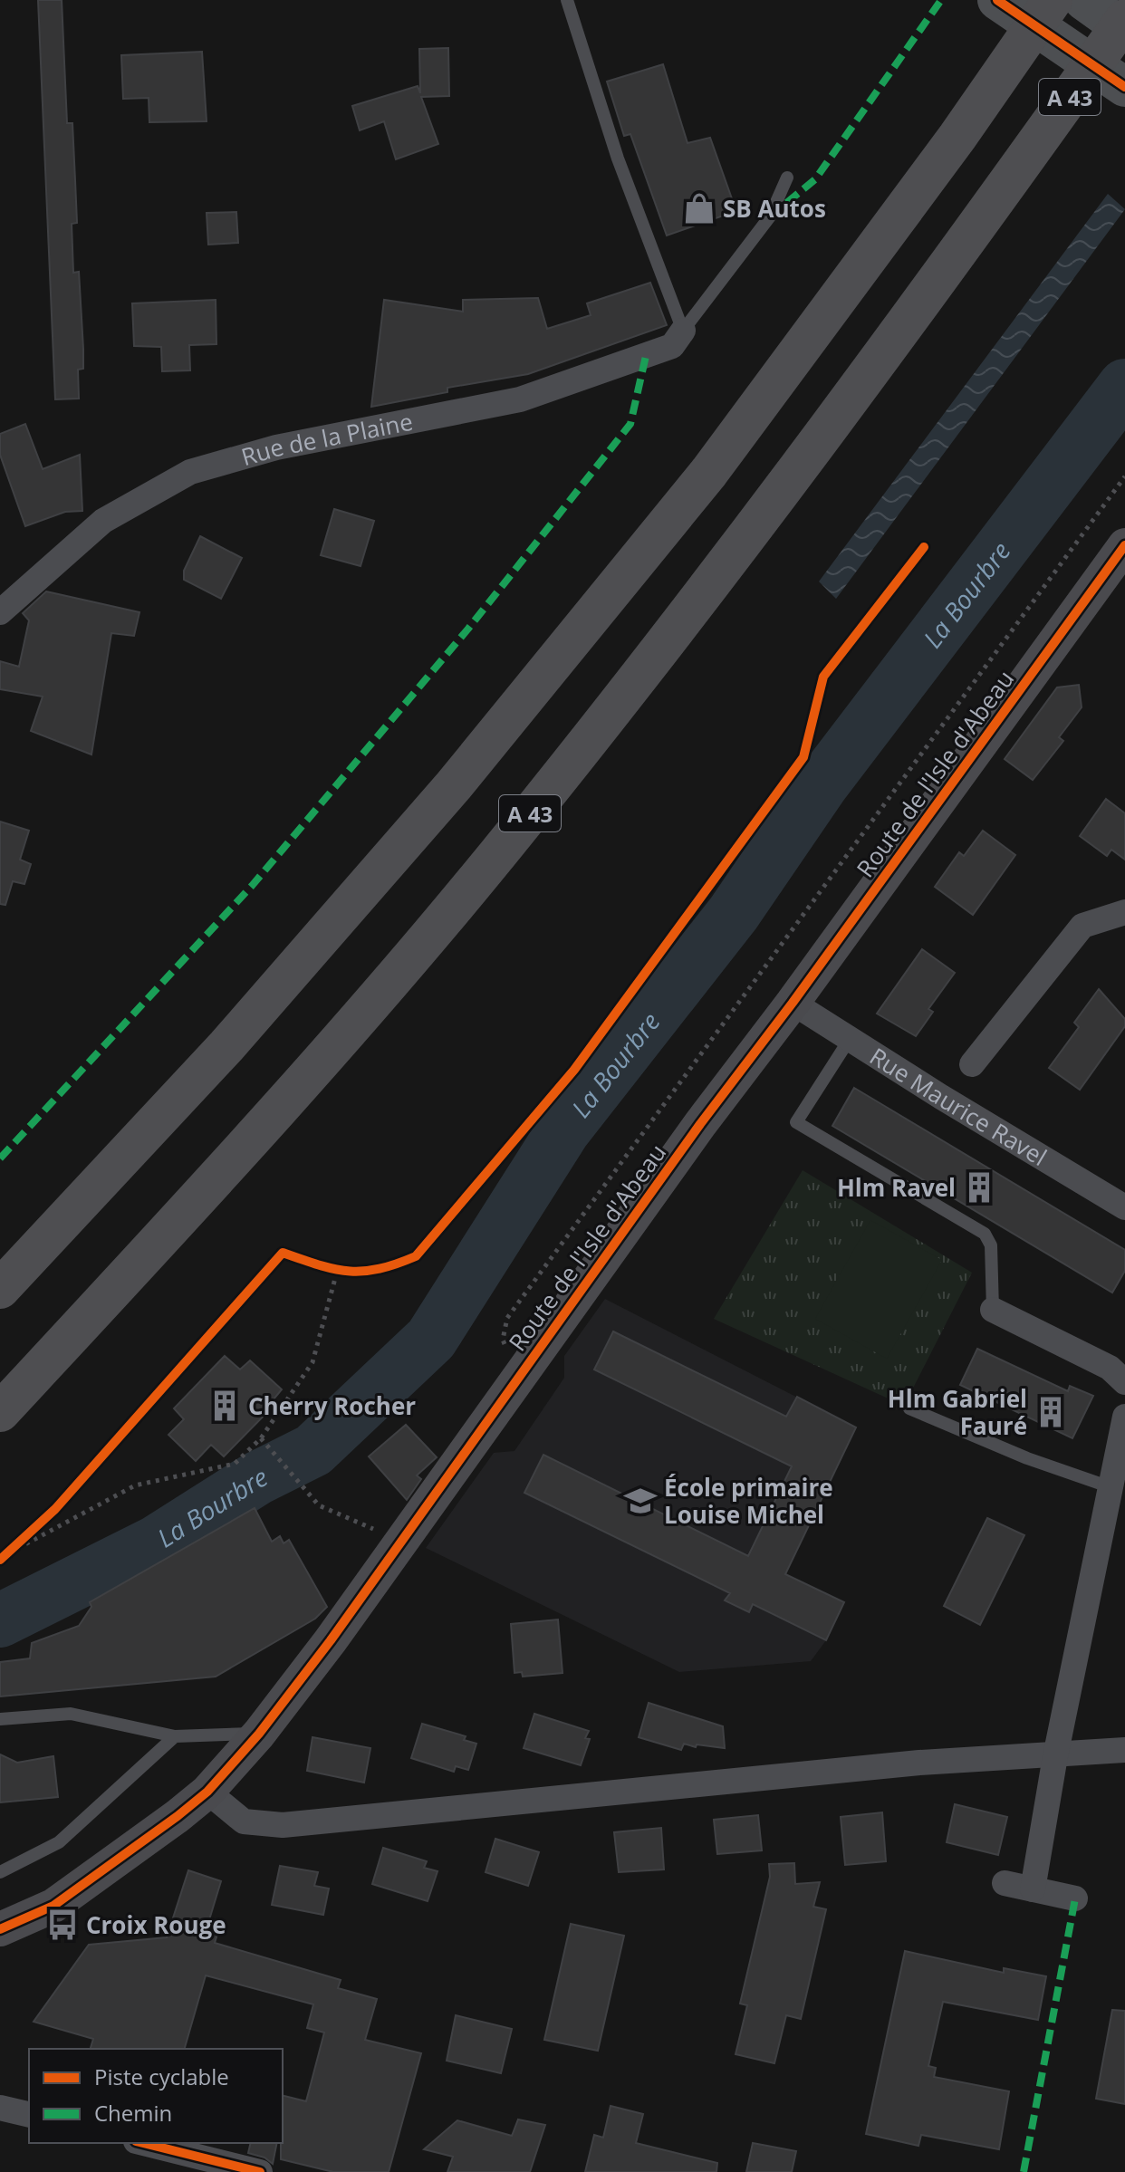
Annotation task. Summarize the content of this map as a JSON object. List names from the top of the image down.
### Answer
{
  "streets": {
    "highway": ["A 43"],
    "street": ["Rue de la Plaine", "Route de l'Isle d'Abeau", "Rue Maurice Ravel"]
  },
  "crossings": [
    ["Route de l'Isle d'Abeau", "Rue Maurice Ravel"]
  ],
  "water": ["La Bourbre"],
  "places": {
    "shop": ["SB Autos"],
    "building": ["Hlm Ravel", "Cherry Rocher", "Hlm Gabriel Fauré"],
    "school or university": ["École primaire Louise Michel"],
    "bus stop": ["Croix Rouge"]
  },
  "legend": ["Piste cyclable", "Chemin"]
}
